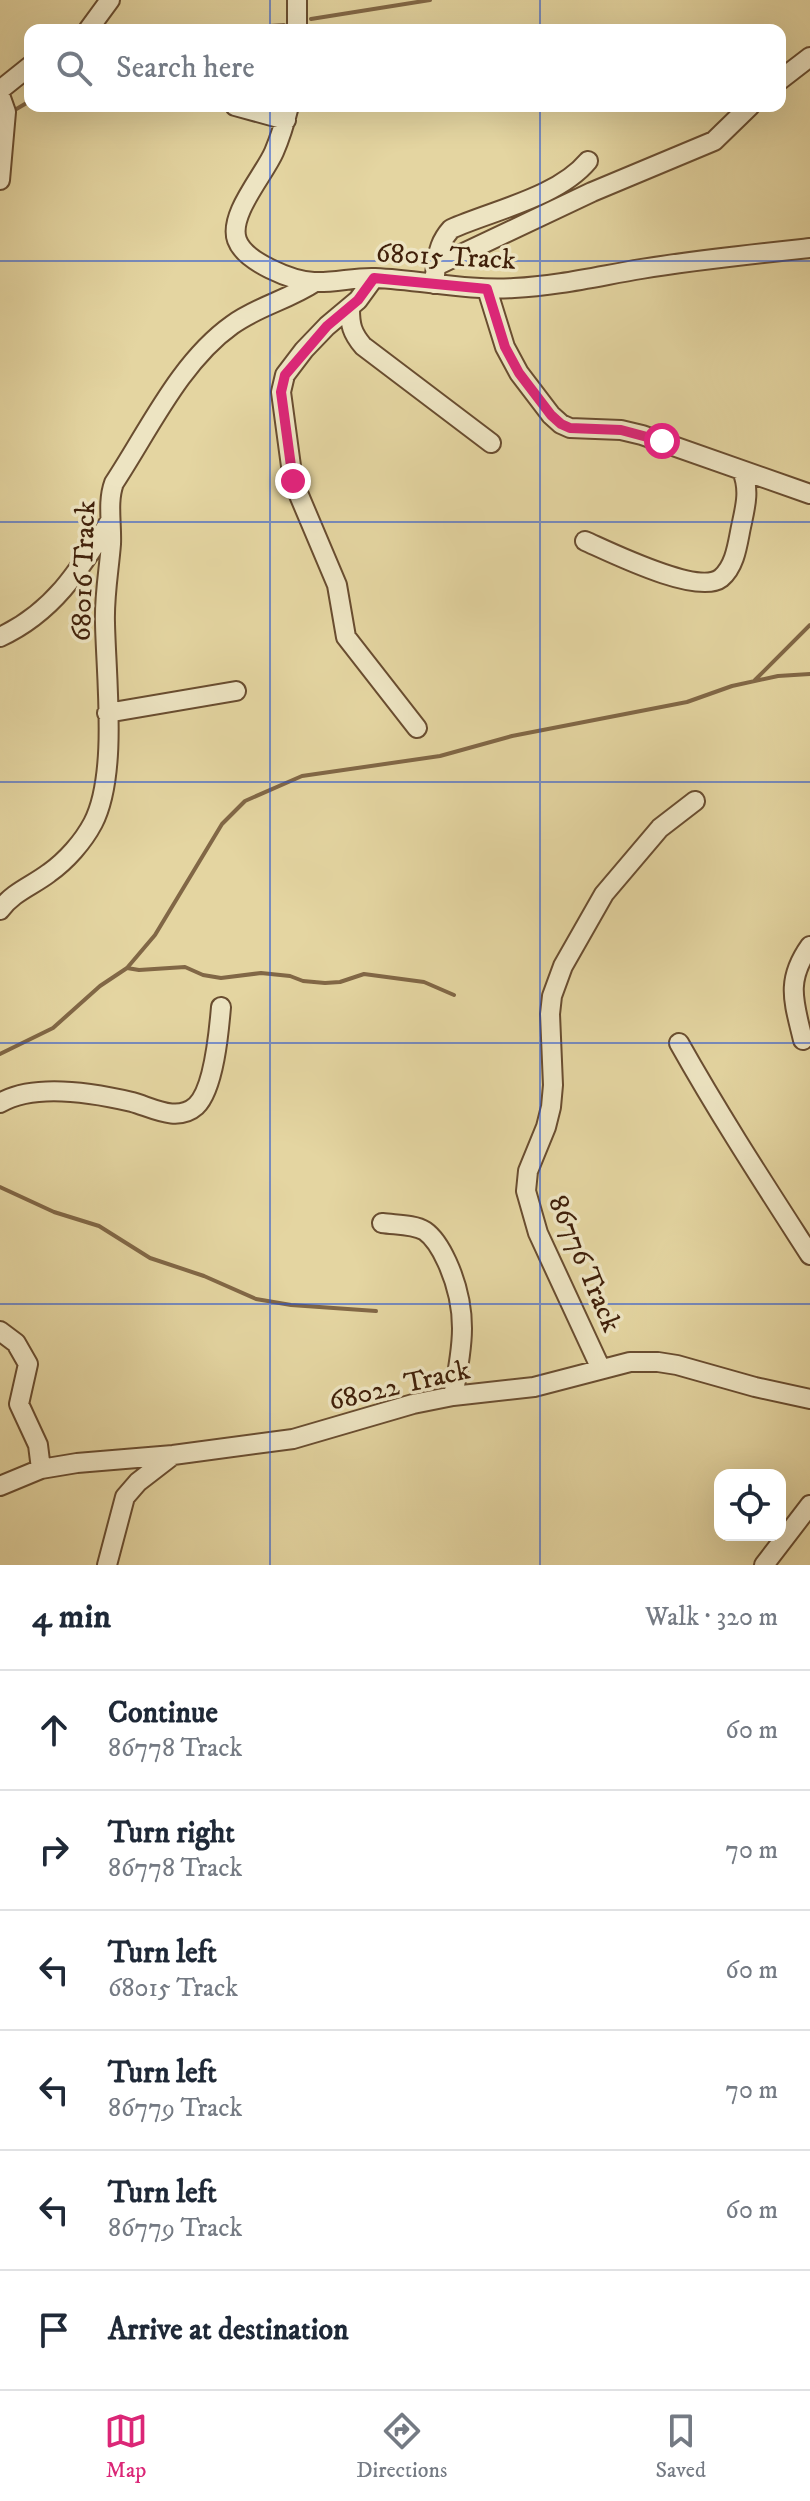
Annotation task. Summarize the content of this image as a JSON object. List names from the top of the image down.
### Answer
{
  "streets": {
    "street": [
      "68015 Track",
      "68016 Track",
      "86776 Track",
      "68022 Track"
    ]
  },
  "crossings": [
    ["68015 Track", "68016 Track"],
    ["86776 Track", "68022 Track"]
  ],
  "page": {
    "search": "Search here",
    "heading": ["4 min", "Walk · 320 m"],
    "list": [
      ["Continue", "86778 Track", "60 m"],
      ["Turn right", "86778 Track", "70 m"],
      ["Turn left", "68015 Track", "60 m"],
      ["Turn left", "86779 Track", "70 m"],
      ["Turn left", "86779 Track", "60 m"],
      "Arrive at destination"
    ],
    "nav": ["Map", "Directions", "Saved"]
  }
}
